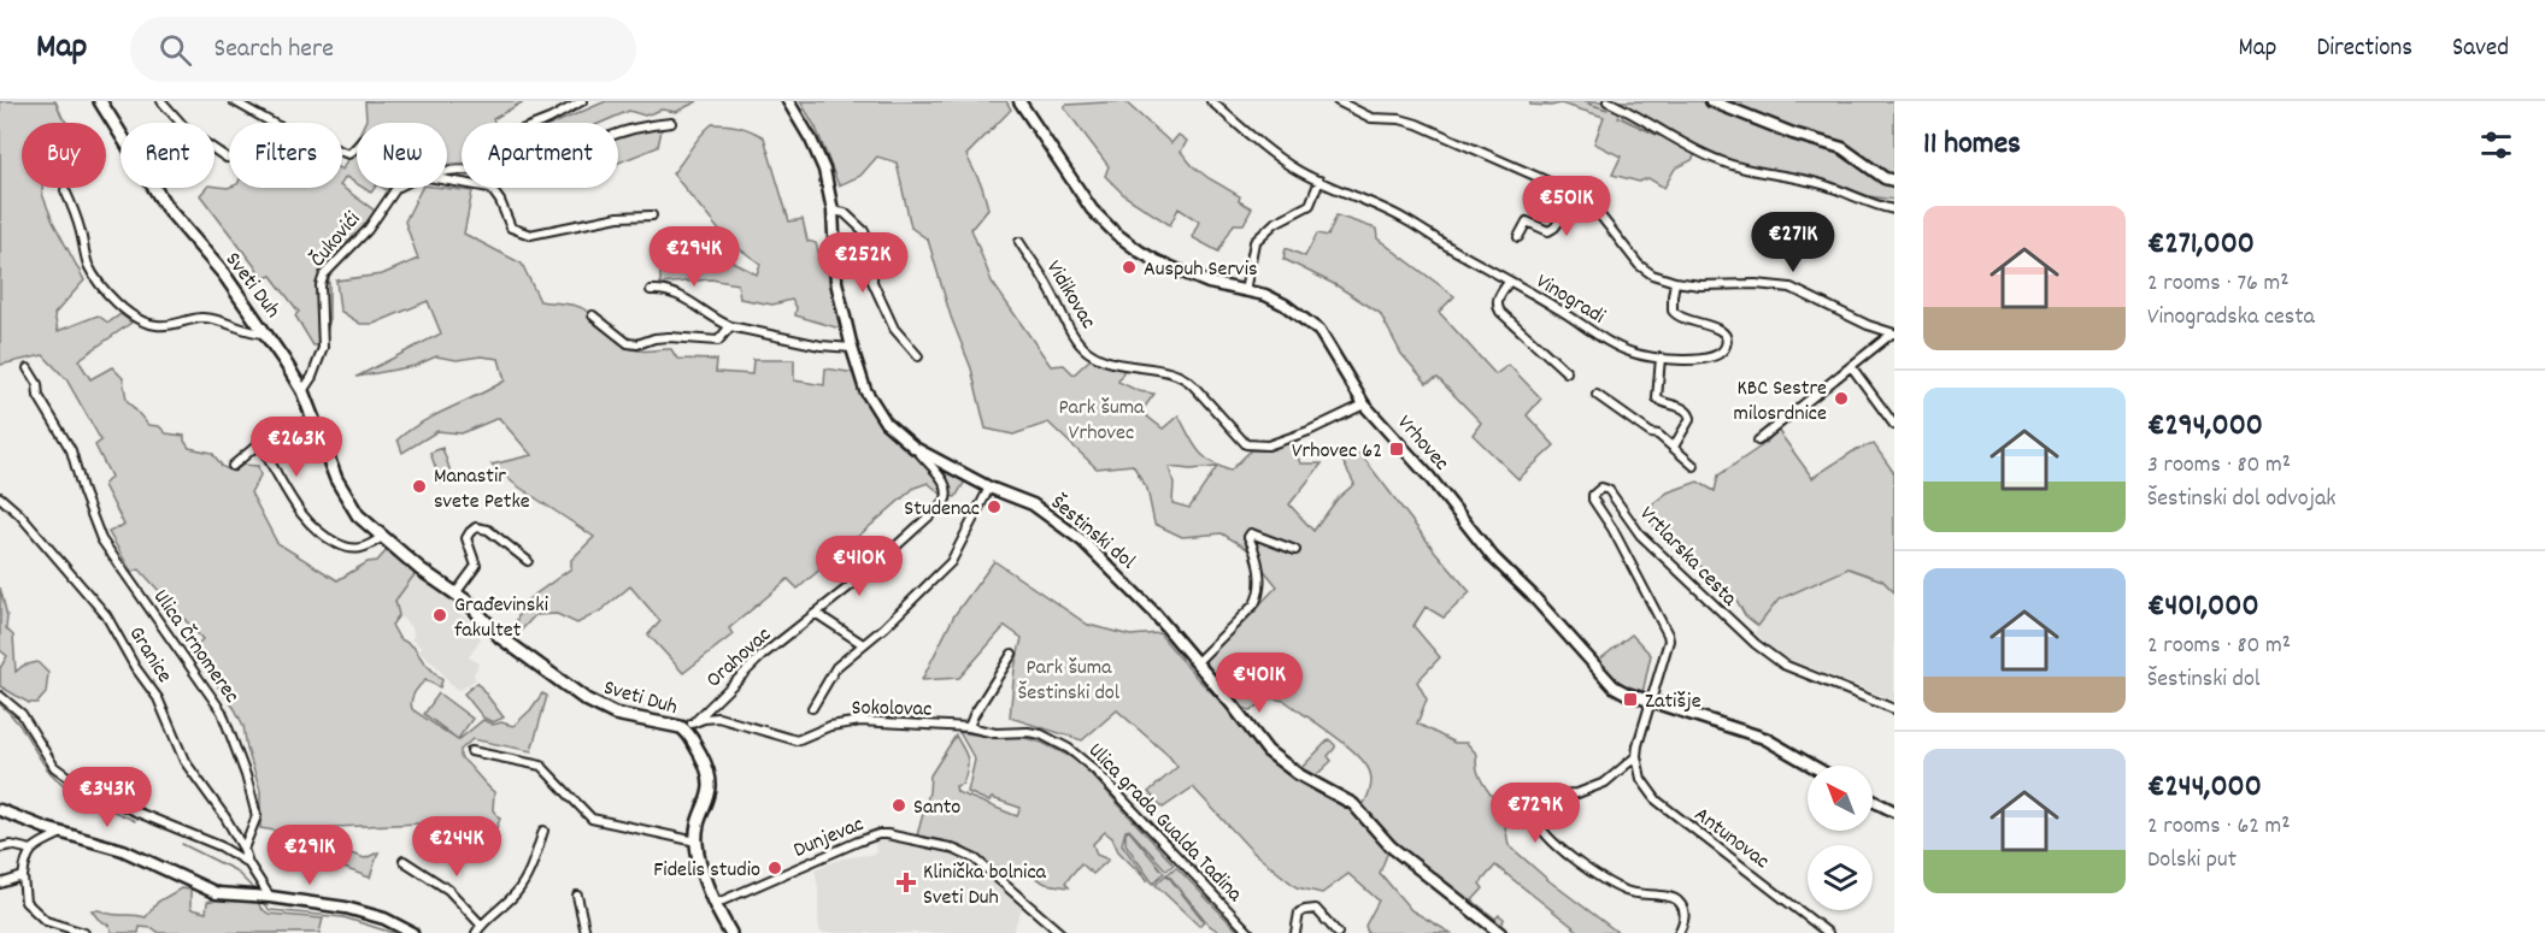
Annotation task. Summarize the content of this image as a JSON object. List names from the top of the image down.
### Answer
{
  "streets": {
    "main road": ["Sveti Duh"],
    "street": [
      "Čukovići",
      "Vidikovac",
      "Vinogradi",
      "Vrhovec",
      "Šestinski dol",
      "Vrtlarska cesta",
      "Ulica Črnomerec",
      "Granice",
      "Orahovac",
      "Sokolovac",
      "Ulica grada Gualda Tadina",
      "Dunjevac",
      "Antunovac"
    ]
  },
  "crossings": [
    ["Čukovići", "Sveti Duh"],
    ["Sveti Duh", "Orahovac"],
    ["Sveti Duh", "Sokolovac"],
    ["Sveti Duh", "Dunjevac"],
    ["Vidikovac", "Vrhovec"],
    ["Vrhovec", "Vrtlarska cesta"],
    ["Šestinski dol", "Orahovac"],
    ["Ulica Črnomerec", "Granice"],
    ["Orahovac", "Sokolovac"],
    ["Sokolovac", "Ulica grada Gualda Tadina"]
  ],
  "parks": ["Park šuma Vrhovec", "Park šuma Šestinski dol"],
  "places": {
    "other": [
      "Auspuh Servis",
      "KBC Sestre milosrdnice",
      "Manastir svete Petke",
      "Studenac",
      "Građevinski fakultet",
      "Santo",
      "Fidelis studio"
    ],
    "transit": ["Vrhovec 62", "Zatišje"],
    "health": ["Klinička bolnica Sveti Duh"]
  },
  "north": "top left",
  "page": {
    "header": "Map",
    "search": "Search here",
    "nav": ["Map", "Directions", "Saved"],
    "heading": "11 homes",
    "chip": [
      "Buy",
      "Rent",
      "Filters",
      "New",
      "Apartment"
    ],
    "price": [
      "€501K",
      "€271K",
      "€294K",
      "€252K",
      "€263K",
      "€410K",
      "€401K",
      "€343K",
      "€729K",
      "€244K",
      "€291K"
    ],
    "list": [
      {
        "name": "€271,000",
        "note": "2 rooms · 76 m² · Vinogradska cesta"
      },
      {
        "name": "€294,000",
        "note": "3 rooms · 80 m² · Šestinski dol odvojak"
      },
      {
        "name": "€401,000",
        "note": "2 rooms · 80 m² · Šestinski dol"
      },
      {
        "name": "€244,000",
        "note": "2 rooms · 62 m² · Dolski put"
      }
    ]
  }
}
